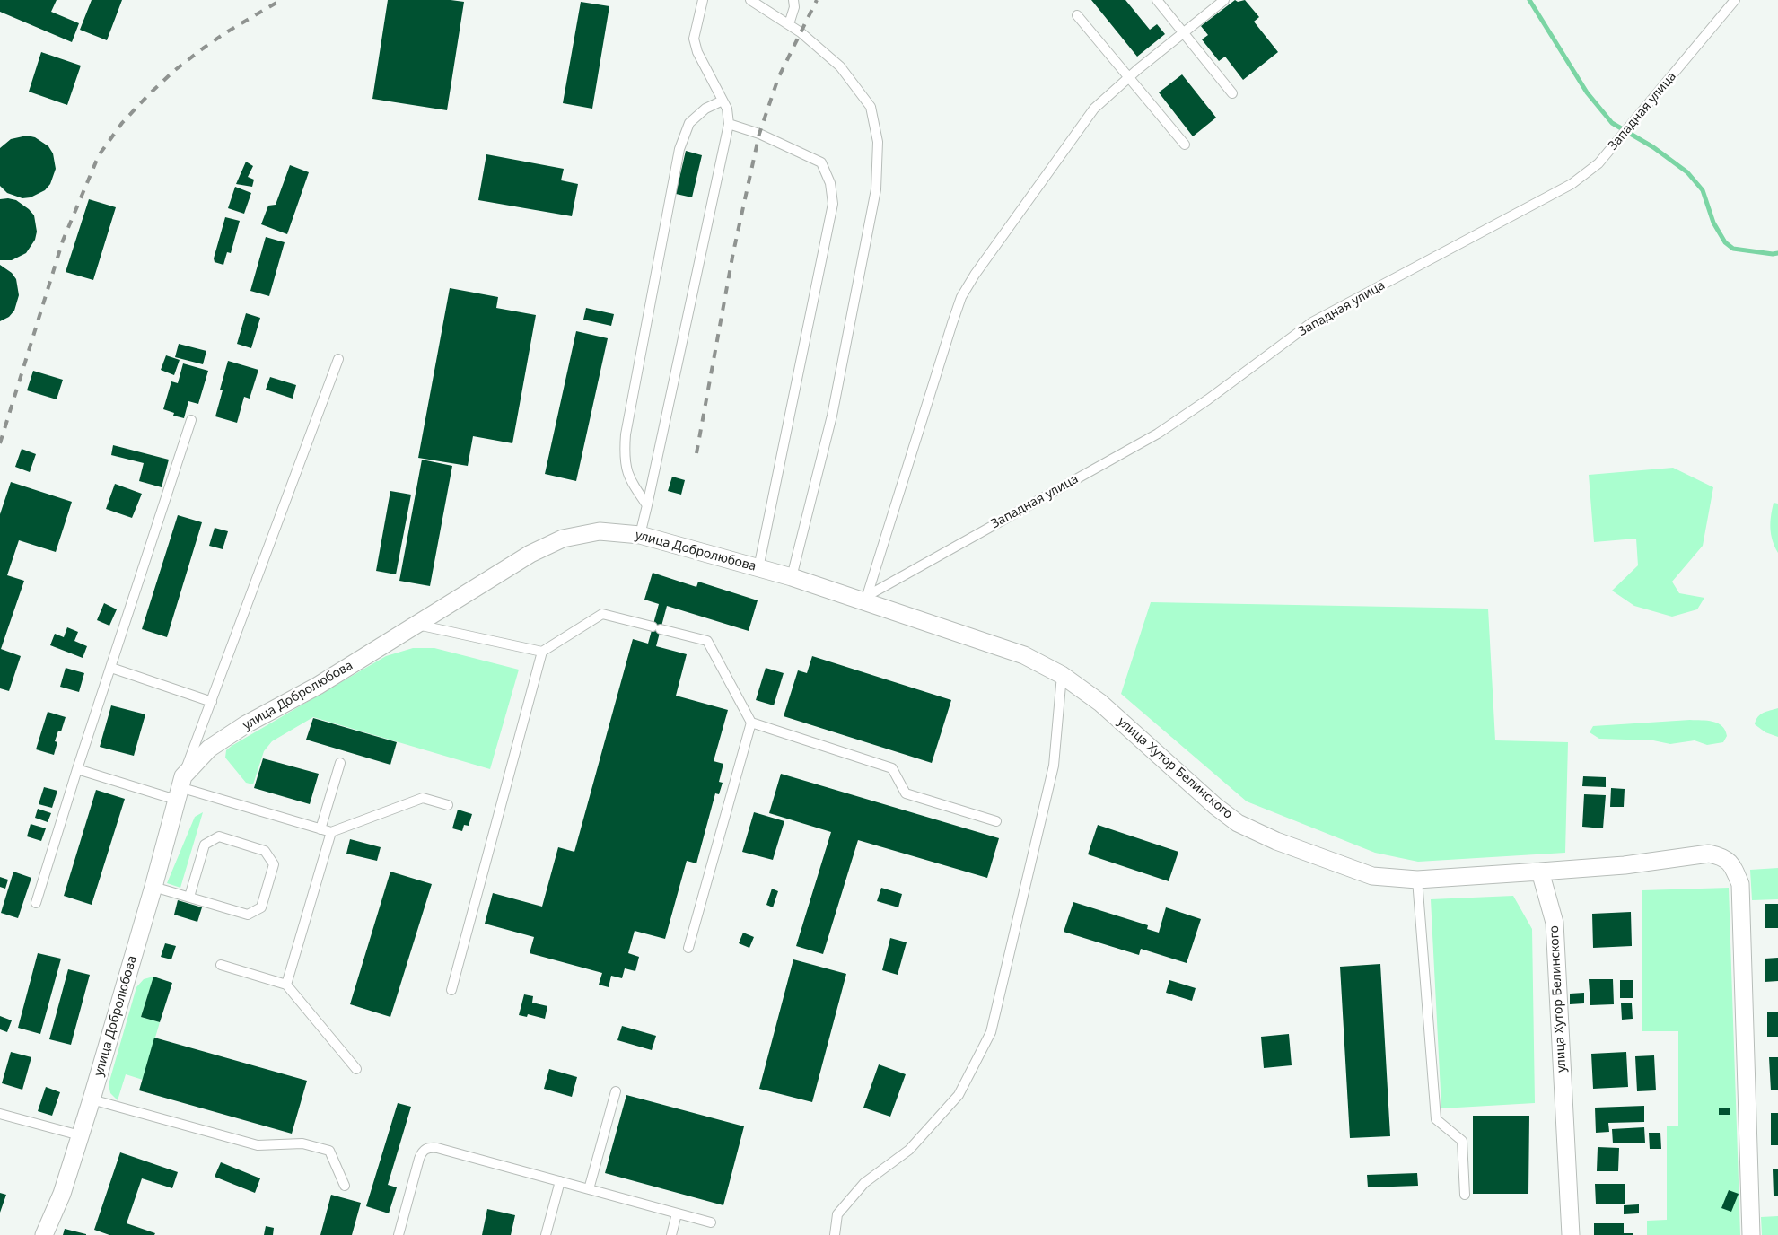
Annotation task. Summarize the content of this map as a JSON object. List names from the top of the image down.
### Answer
{
  "streets": {
    "street": ["улица Добролюбова", "улица Хутор Белинского"],
    "lane": ["Западная улица"]
  },
  "crossings": [
    ["Западная улица", "улица Добролюбова"],
    ["Западная улица", "улица Хутор Белинского"],
    ["улица Добролюбова", "улица Хутор Белинского"]
  ]
}
